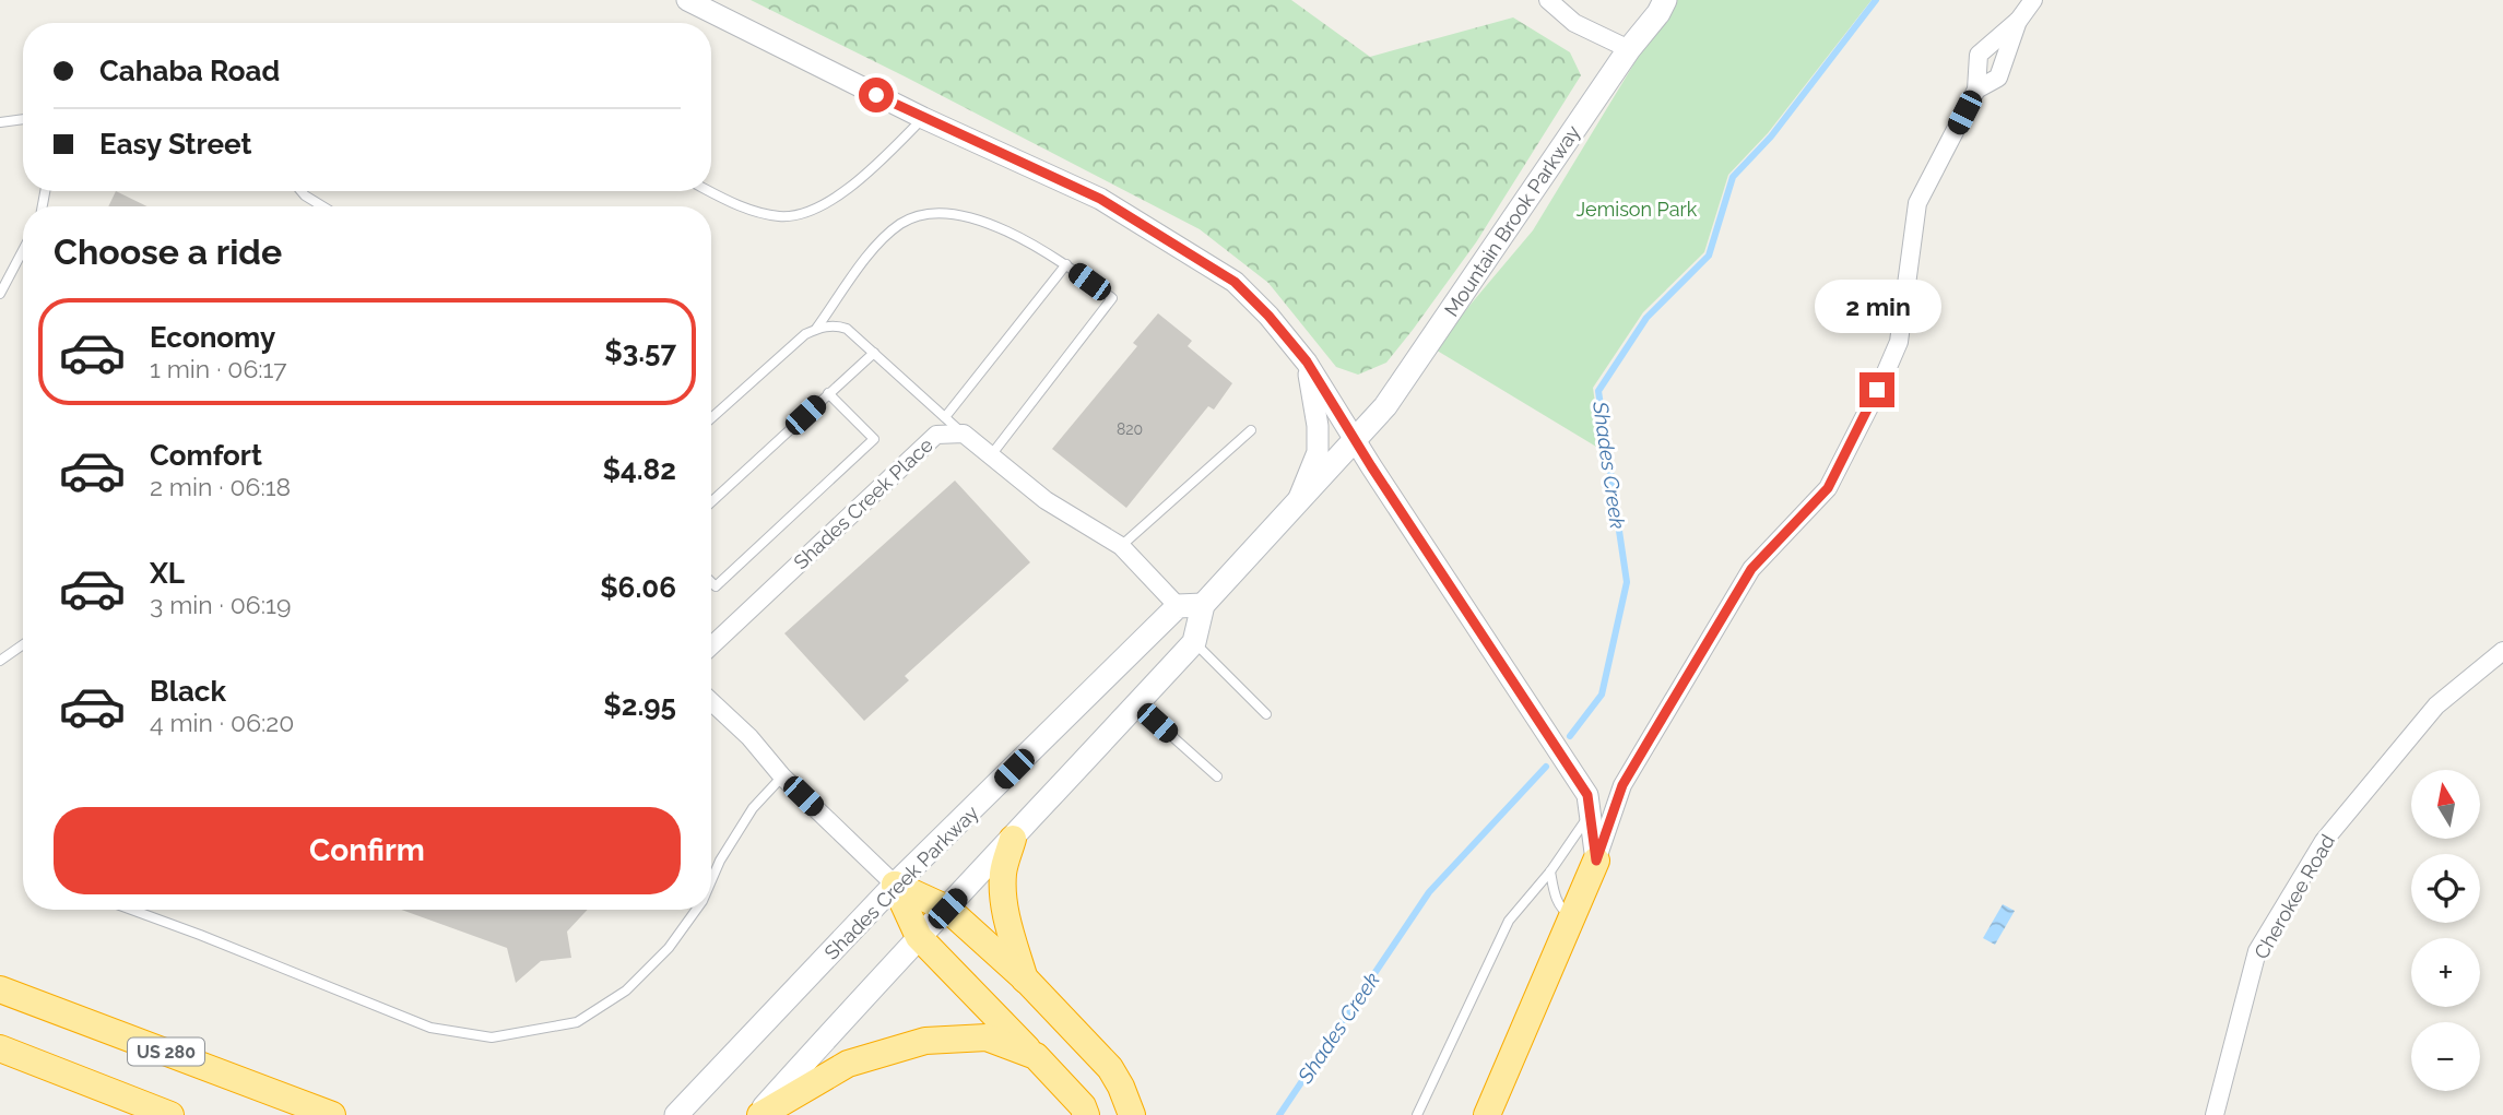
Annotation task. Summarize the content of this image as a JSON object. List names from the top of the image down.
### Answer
{
  "streets": {
    "highway": ["US 280"],
    "main road": ["Mountain Brook Parkway", "Shades Creek Parkway"],
    "street": ["Shades Creek Place", "Cherokee Road"]
  },
  "water": ["Shades Creek"],
  "parks": ["Jemison Park"],
  "house_numbers": ["820"],
  "north": "top",
  "page": {
    "banner": ["Cahaba Road", "Easy Street"],
    "heading": "Choose a ride",
    "bubble": "2 min",
    "list": [
      {
        "name": "Economy",
        "note": "1 min · 06:17",
        "value": "$3.57"
      },
      {
        "name": "Comfort",
        "note": "2 min · 06:18",
        "value": "$4.82"
      },
      {
        "name": "XL",
        "note": "3 min · 06:19",
        "value": "$6.06"
      },
      {
        "name": "Black",
        "note": "4 min · 06:20",
        "value": "$2.95"
      }
    ],
    "map_buttons": ["+", "−"],
    "buttons": "Confirm"
  }
}
